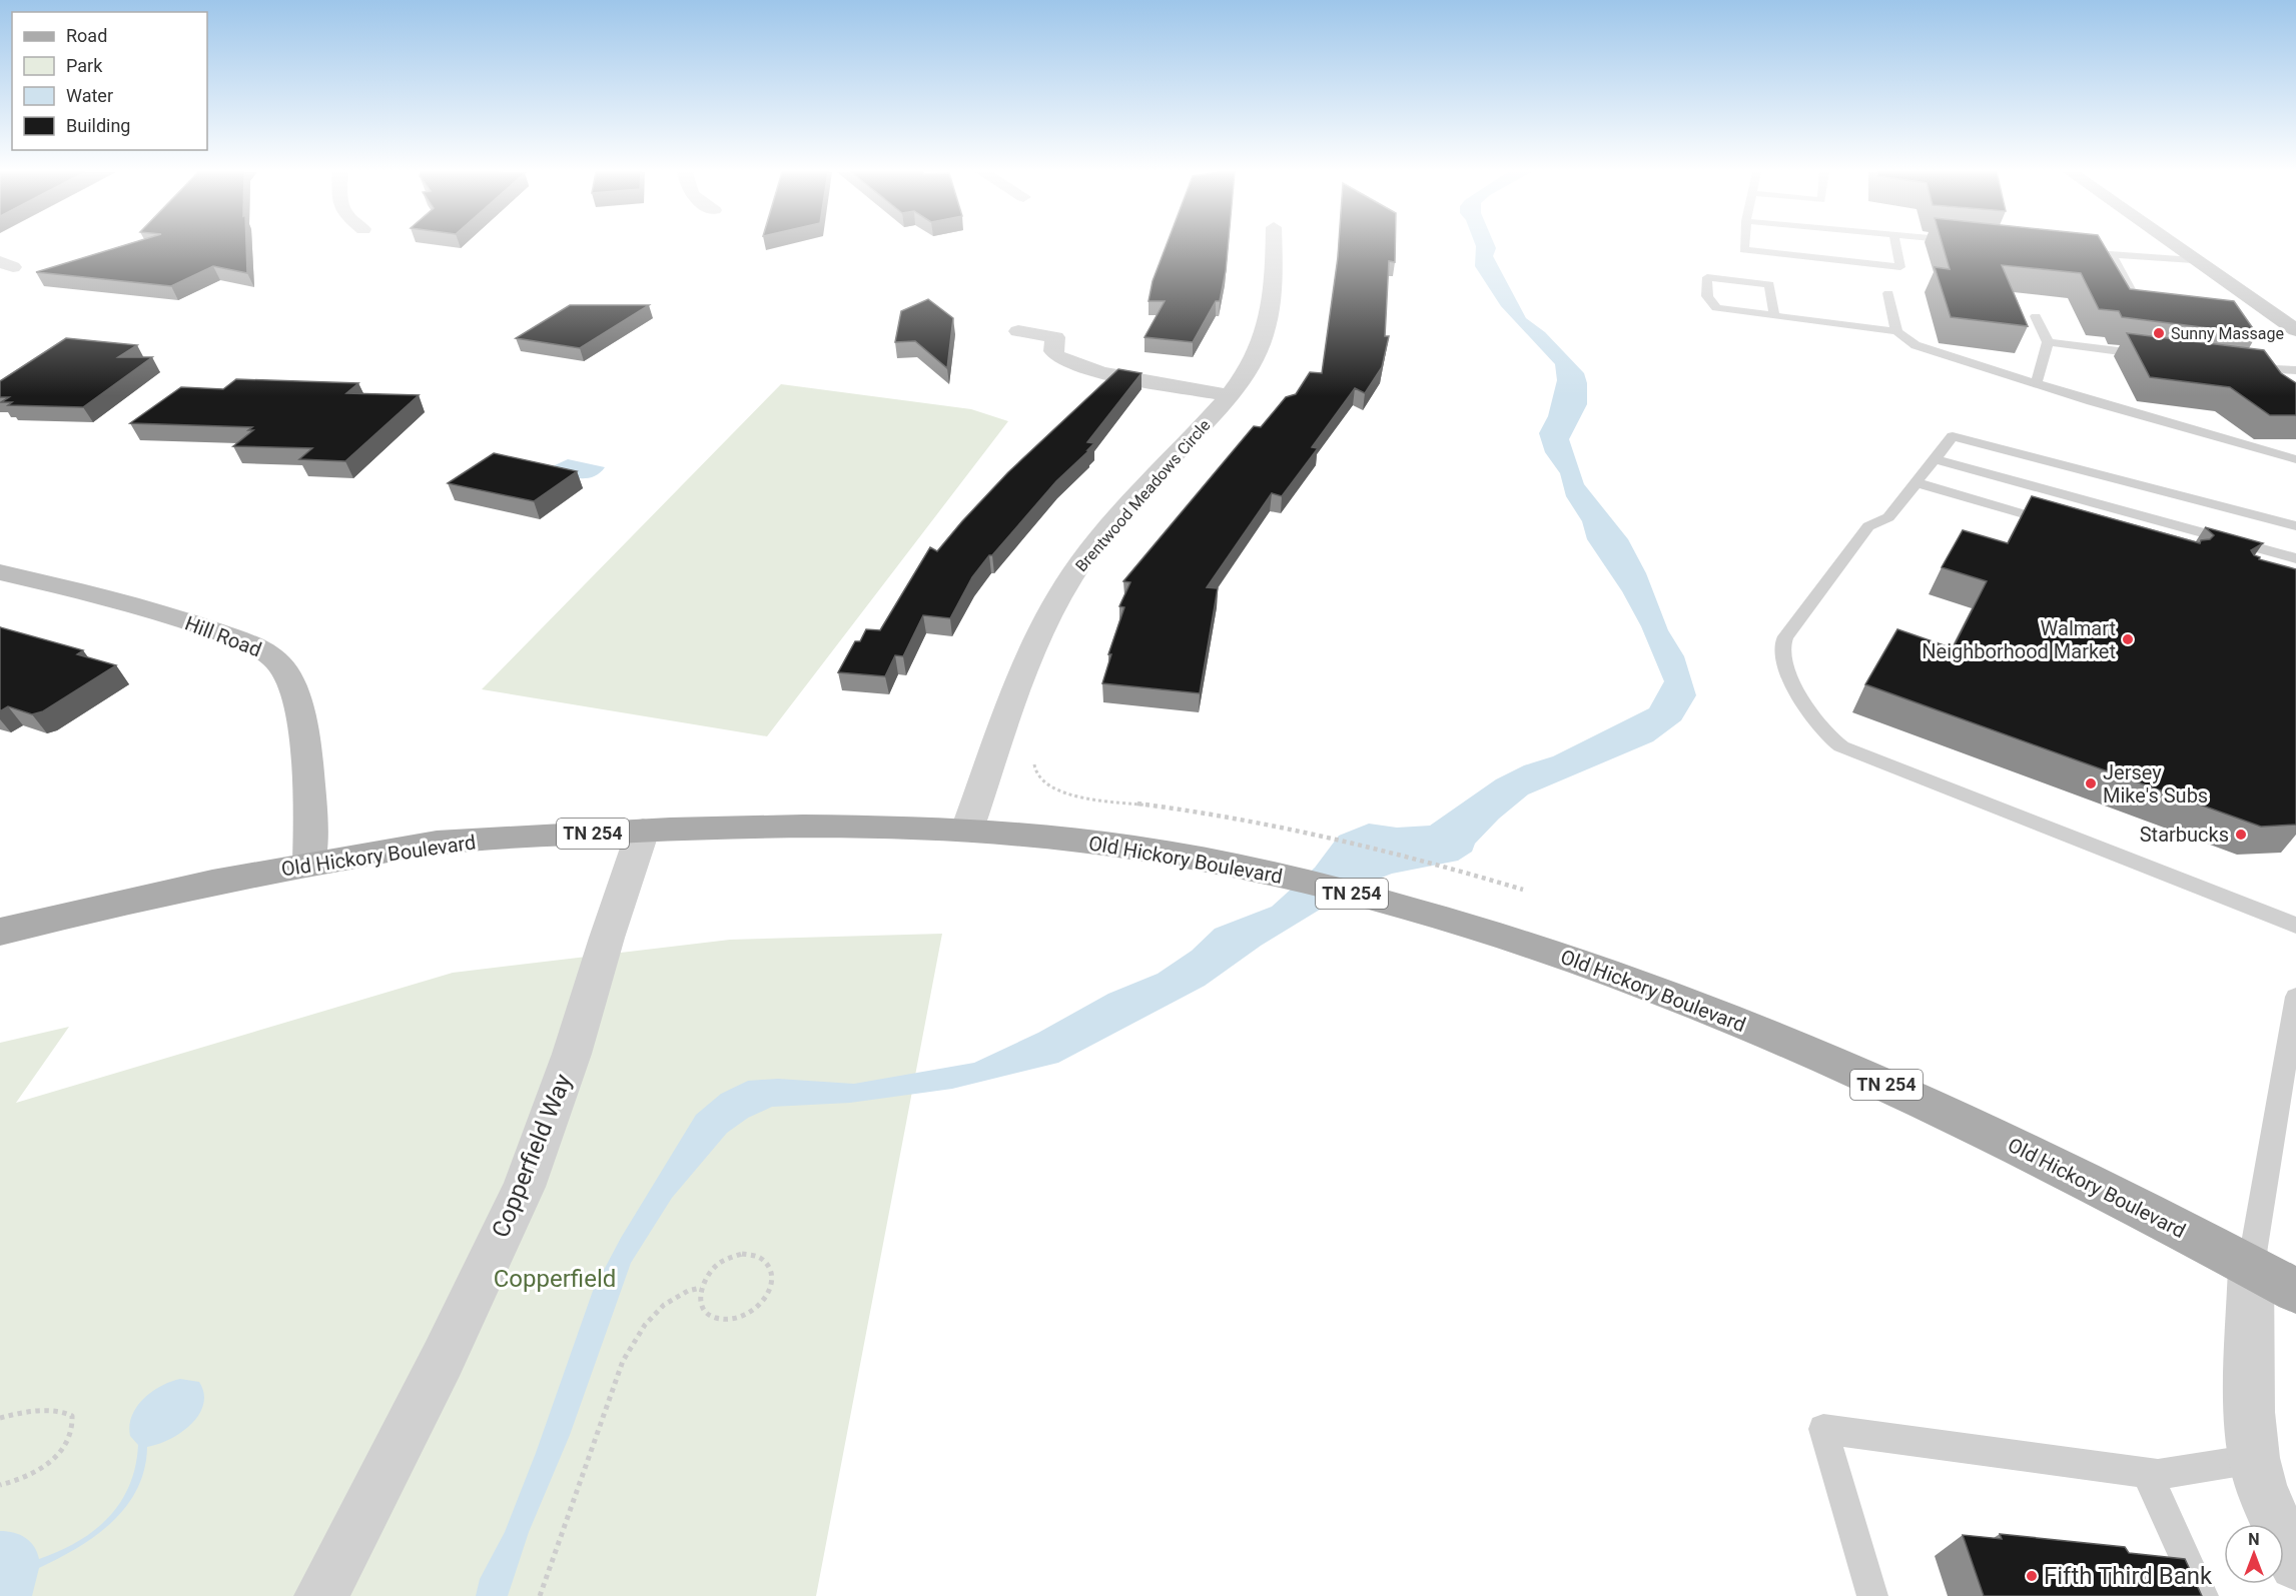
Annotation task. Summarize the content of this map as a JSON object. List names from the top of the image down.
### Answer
{
  "streets": {
    "main road": ["TN 254", "Old Hickory Boulevard"],
    "street": ["Brentwood Meadows Circle", "Hill Road", "Copperfield Way"]
  },
  "crossings": [
    ["Brentwood Meadows Circle", "Old Hickory Boulevard"],
    ["Hill Road", "Old Hickory Boulevard"],
    ["Old Hickory Boulevard", "Copperfield Way"]
  ],
  "parks": ["Copperfield"],
  "places": [
    "Sunny Massage",
    "Walmart Neighborhood Market",
    "Jersey Mike's Subs",
    "Starbucks",
    "Fifth Third Bank"
  ],
  "legend": [
    "Road",
    "Park",
    "Water",
    "Building"
  ],
  "north": "top"
}
